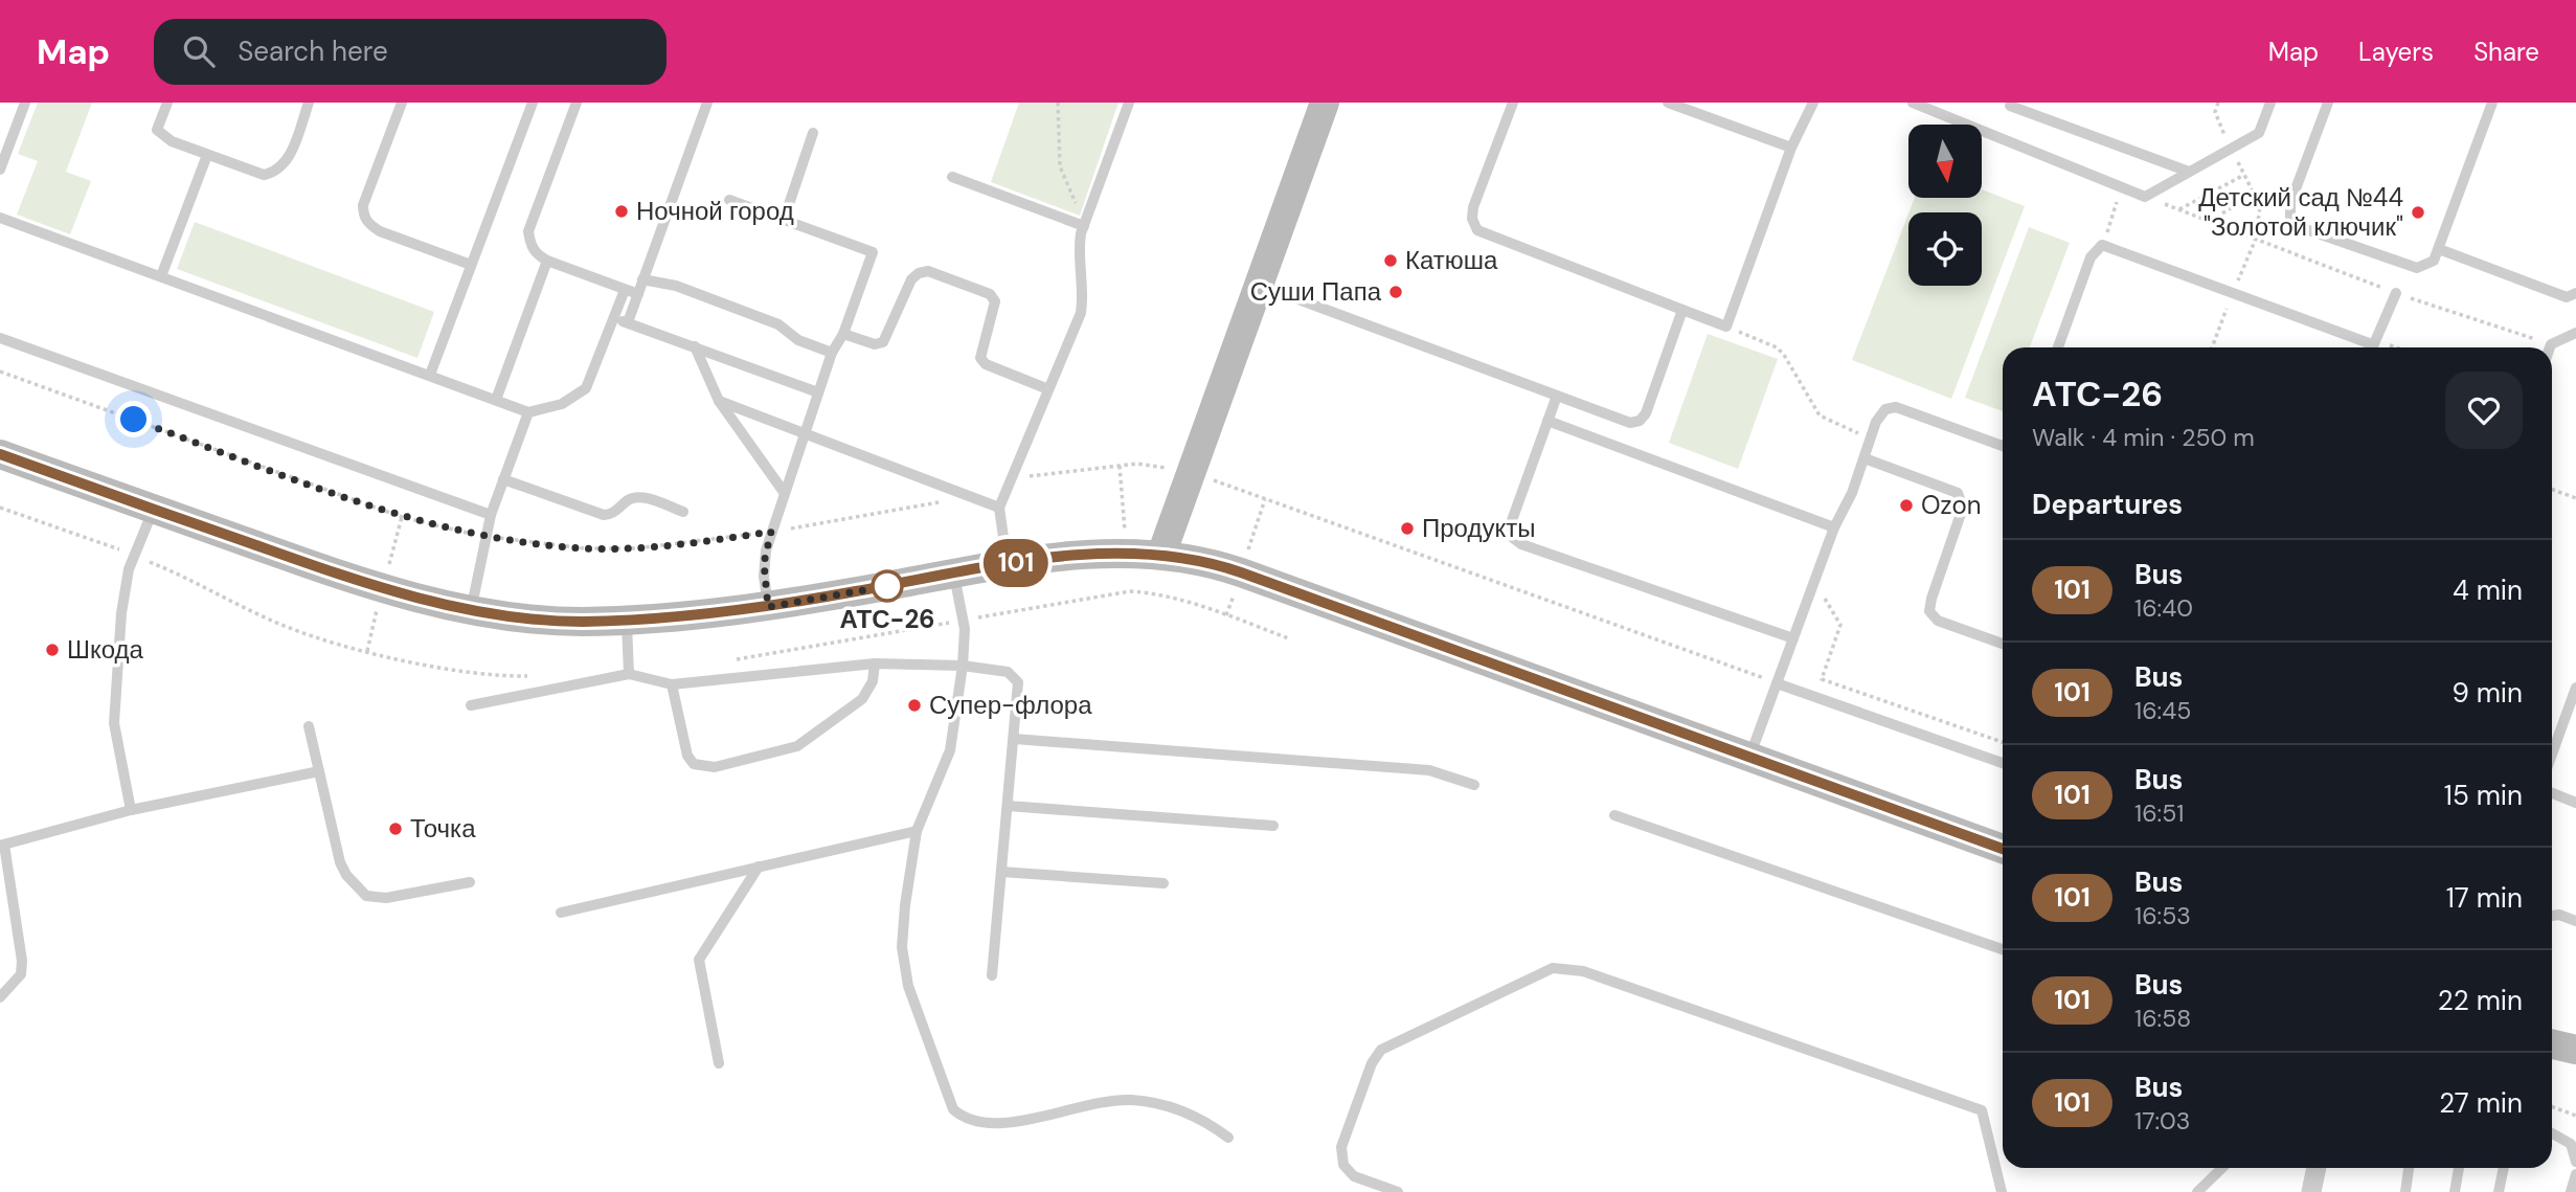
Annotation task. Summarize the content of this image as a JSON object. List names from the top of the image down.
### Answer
{
  "places": [
    "Ночной город",
    "Детский сад №44 \"Золотой ключик\"",
    "Катюша",
    "Суши Папа",
    "Ozon",
    "Продукты",
    "АТС-26",
    "Шкода",
    "Супер-флора",
    "Точка"
  ],
  "lines": ["bus line 101"],
  "north": "bottom",
  "page": {
    "header": "Map",
    "search": "Search here",
    "nav": ["Map", "Layers", "Share"],
    "on_map": "101",
    "heading": [
      ["АТС-26", "Walk · 4 min · 250 m"],
      "Departures"
    ],
    "list": [
      {
        "mark": "101",
        "name": "Bus",
        "note": "16:40",
        "value": "4 min"
      },
      {
        "mark": "101",
        "name": "Bus",
        "note": "16:45",
        "value": "9 min"
      },
      {
        "mark": "101",
        "name": "Bus",
        "note": "16:51",
        "value": "15 min"
      },
      {
        "mark": "101",
        "name": "Bus",
        "note": "16:53",
        "value": "17 min"
      },
      {
        "mark": "101",
        "name": "Bus",
        "note": "16:58",
        "value": "22 min"
      },
      {
        "mark": "101",
        "name": "Bus",
        "note": "17:03",
        "value": "27 min"
      }
    ]
  }
}
